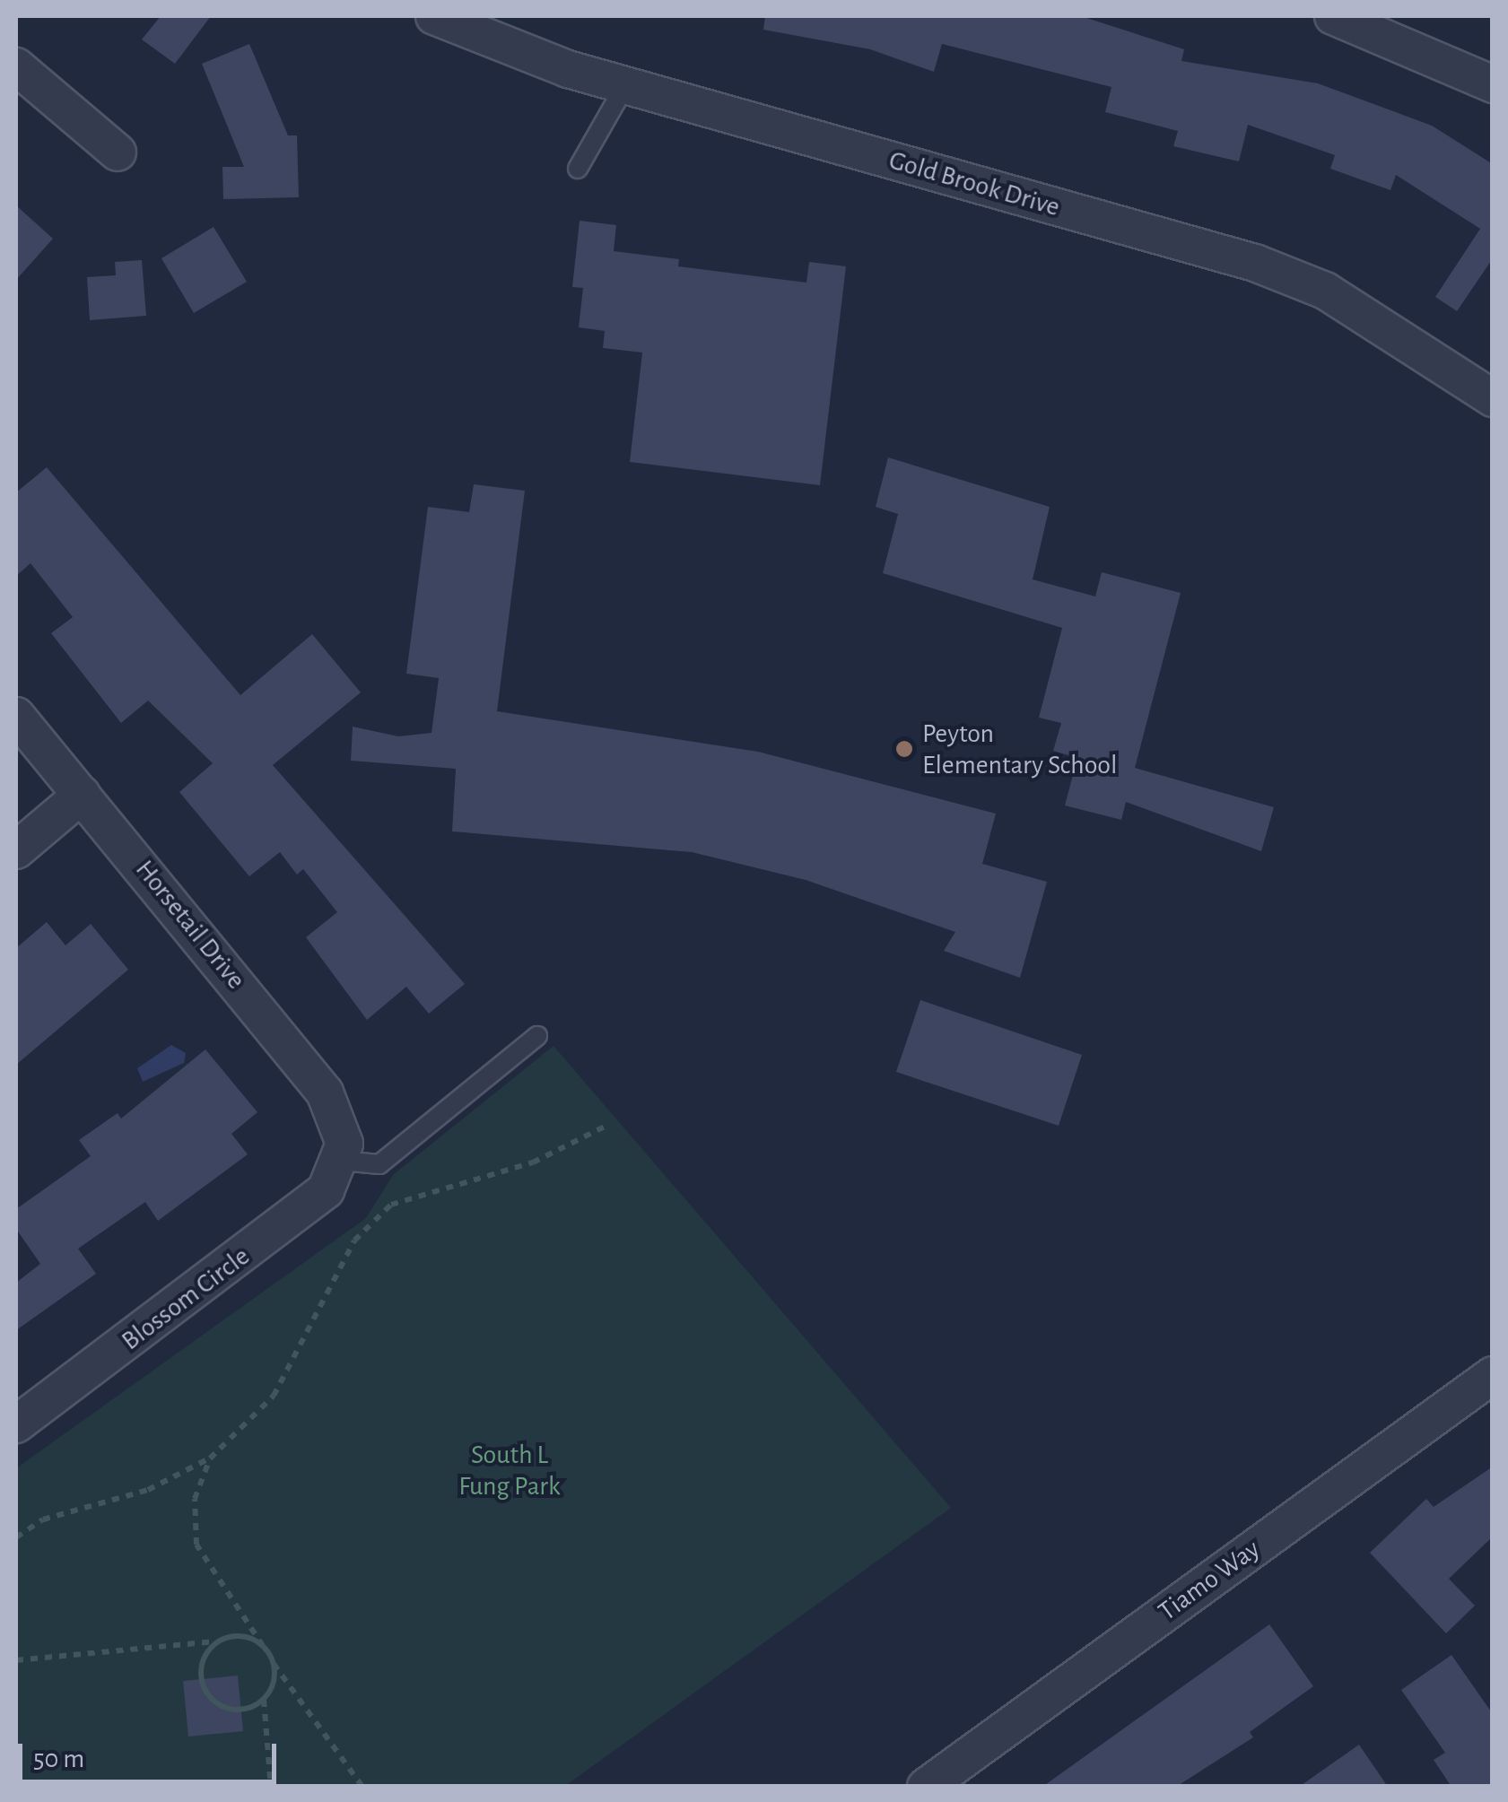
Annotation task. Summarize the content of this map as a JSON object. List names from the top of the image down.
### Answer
{
  "streets": {
    "street": [
      "Gold Brook Drive",
      "Horsetail Drive",
      "Blossom Circle",
      "Tiamo Way"
    ]
  },
  "crossings": [
    ["Horsetail Drive", "Blossom Circle"]
  ],
  "parks": ["South L Fung Park"],
  "places": ["Peyton Elementary School"],
  "scale_bar": "50 m"
}
